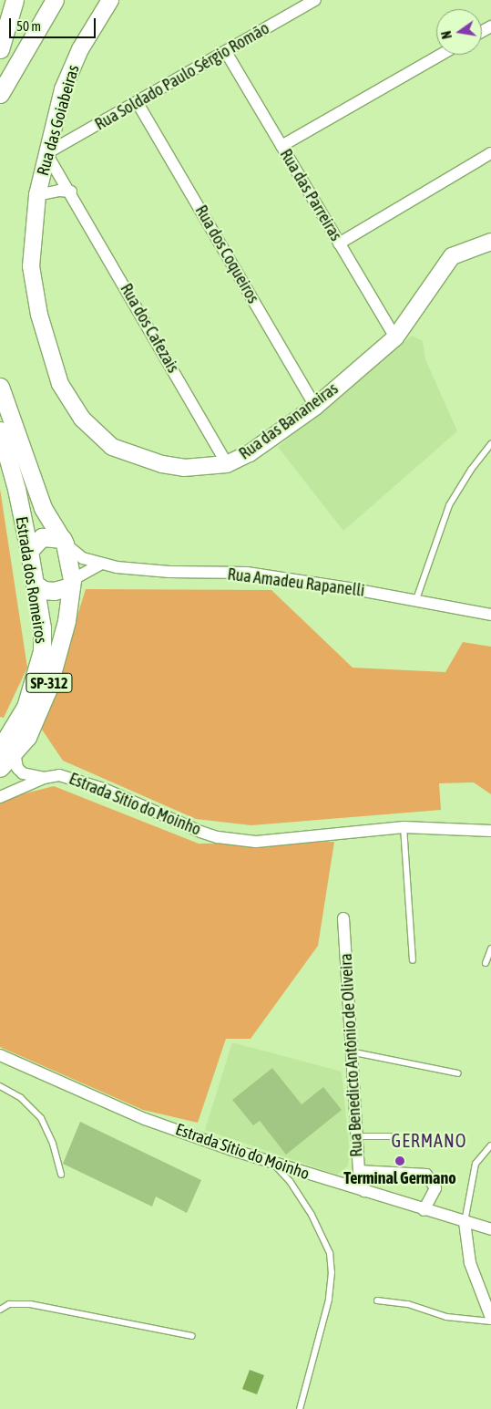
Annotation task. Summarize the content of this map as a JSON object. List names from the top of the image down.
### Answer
{
  "streets": {
    "main road": ["Estrada dos Romeiros", "SP-312"],
    "street": [
      "Rua Soldado Paulo Sérgio Romão",
      "Rua das Goiabeiras",
      "Rua das Parreiras",
      "Rua dos Coqueiros",
      "Rua dos Cafezais",
      "Rua das Bananeiras",
      "Rua Amadeu Rapanelli",
      "Estrada Sítio do Moinho",
      "Rua Benedicto Antônio de Oliveira"
    ]
  },
  "crossings": [
    ["Rua Soldado Paulo Sérgio Romão", "Rua das Goiabeiras"],
    ["Rua Soldado Paulo Sérgio Romão", "Rua das Parreiras"],
    ["Rua Soldado Paulo Sérgio Romão", "Rua dos Coqueiros"],
    ["Rua Soldado Paulo Sérgio Romão", "Rua dos Cafezais"],
    ["Rua das Goiabeiras", "Rua dos Cafezais"],
    ["Rua das Goiabeiras", "Rua das Bananeiras"],
    ["Rua das Parreiras", "Rua das Bananeiras"],
    ["Rua dos Coqueiros", "Rua das Bananeiras"],
    ["Rua dos Cafezais", "Rua das Bananeiras"],
    ["Estrada dos Romeiros", "Rua Amadeu Rapanelli"],
    ["Estrada Sítio do Moinho", "Rua Benedicto Antônio de Oliveira"]
  ],
  "districts": ["GERMANO"],
  "places": ["Terminal Germano"],
  "scale_bar": "50 m",
  "north": "left"
}
